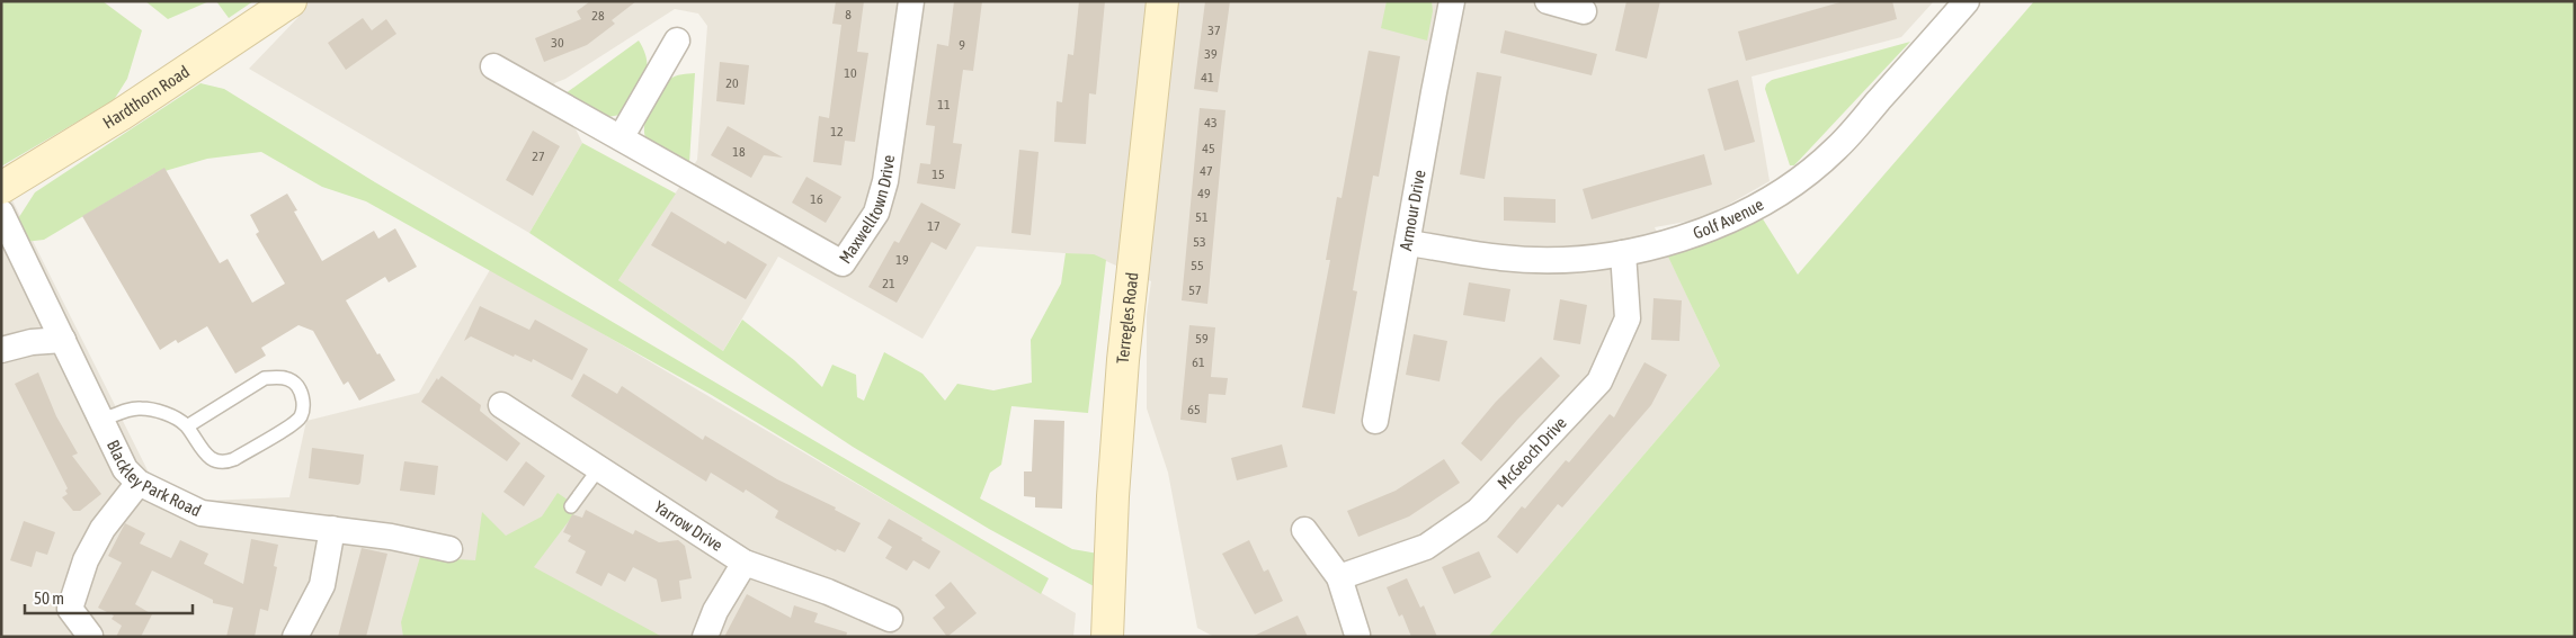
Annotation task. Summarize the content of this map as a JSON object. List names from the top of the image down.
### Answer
{
  "streets": {
    "street": [
      "Hardthorn Road",
      "Maxwelltown Drive",
      "Armour Drive",
      "Golf Avenue",
      "Terregles Road",
      "McGeoch Drive",
      "Blackley Park Road",
      "Yarrow Drive"
    ]
  },
  "crossings": [
    ["Armour Drive", "Golf Avenue"],
    ["Golf Avenue", "McGeoch Drive"]
  ],
  "house_numbers": [
    "8",
    "28",
    "37",
    "30",
    "9",
    "39",
    "10",
    "41",
    "20",
    "11",
    "43",
    "12",
    "45",
    "18",
    "27",
    "47",
    "15",
    "49",
    "16",
    "51",
    "17",
    "53",
    "19",
    "55",
    "21",
    "57",
    "59",
    "61",
    "65"
  ],
  "scale_bar": "50 m"
}
